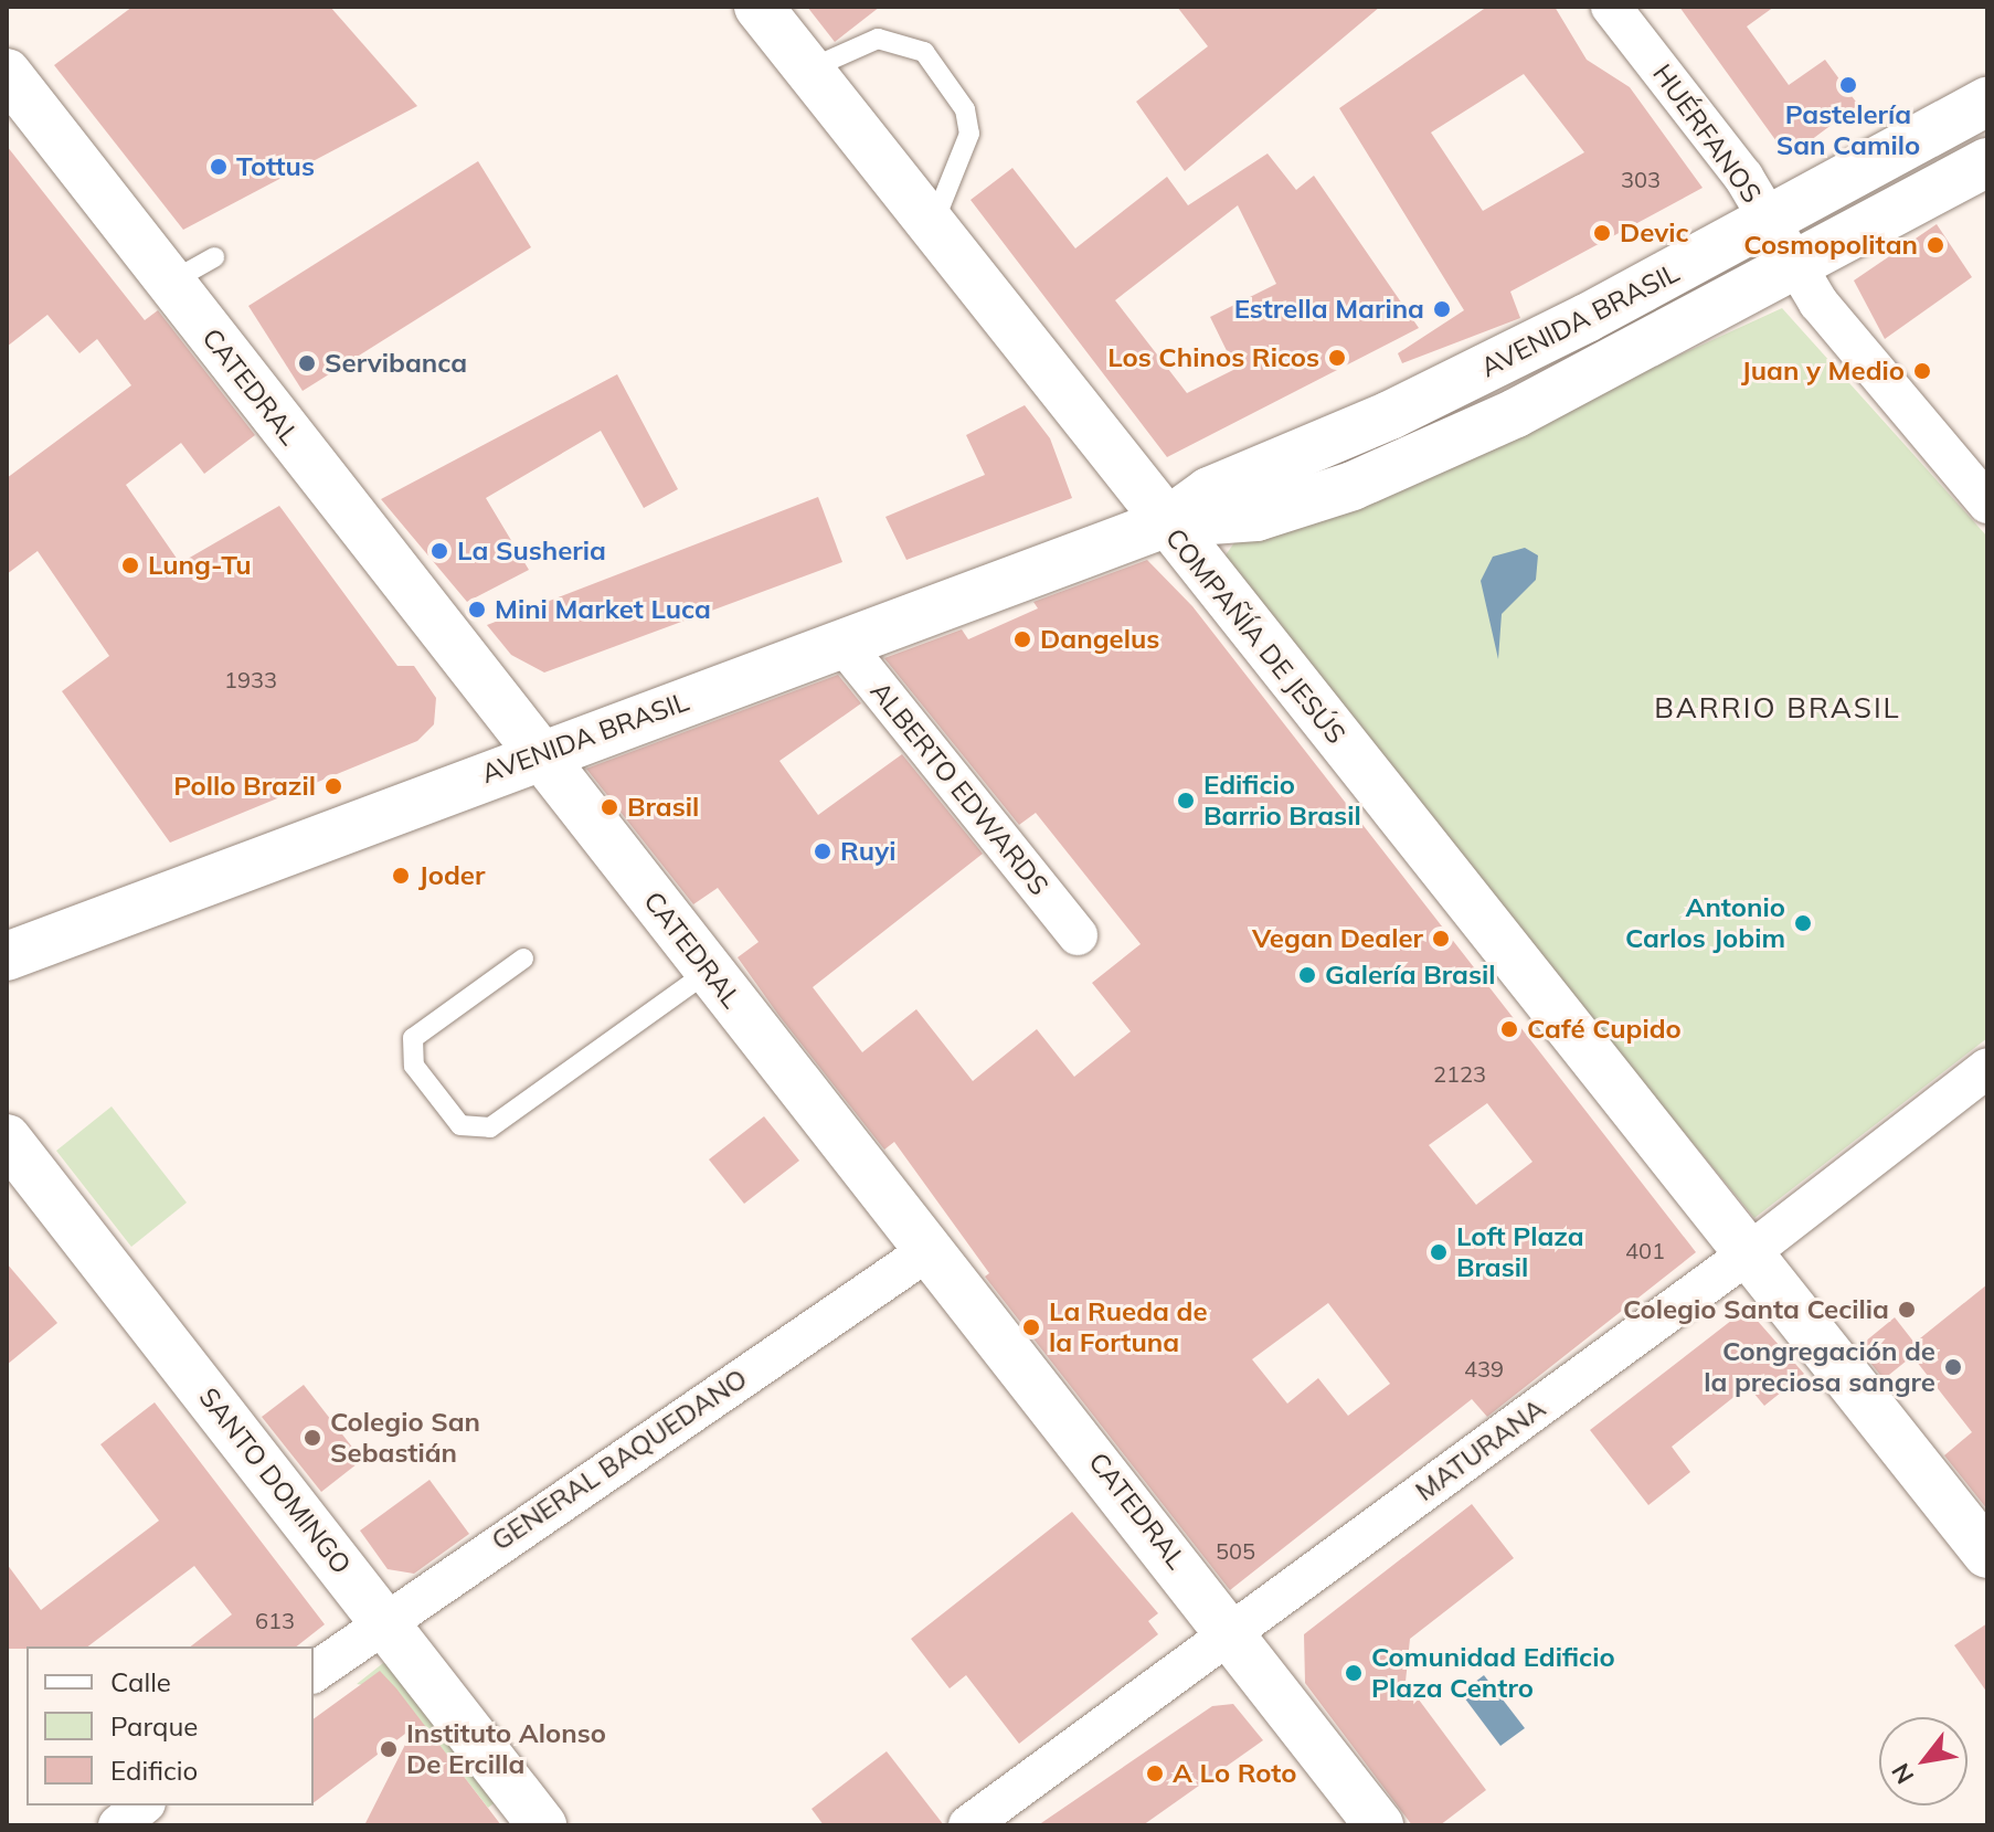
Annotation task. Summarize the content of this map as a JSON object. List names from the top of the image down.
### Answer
{
  "streets": {
    "main road": [
      "AVENIDA BRASIL",
      "CATEDRAL",
      "COMPAÑÍA DE JESÚS",
      "SANTO DOMINGO"
    ],
    "street": [
      "HUÉRFANOS",
      "ALBERTO EDWARDS",
      "MATURANA",
      "GENERAL BAQUEDANO"
    ]
  },
  "crossings": [
    ["HUÉRFANOS", "AVENIDA BRASIL"],
    ["AVENIDA BRASIL", "CATEDRAL"],
    ["AVENIDA BRASIL", "COMPAÑÍA DE JESÚS"],
    ["AVENIDA BRASIL", "ALBERTO EDWARDS"],
    ["CATEDRAL", "MATURANA"],
    ["CATEDRAL", "GENERAL BAQUEDANO"],
    ["COMPAÑÍA DE JESÚS", "MATURANA"],
    ["GENERAL BAQUEDANO", "SANTO DOMINGO"]
  ],
  "districts": ["BARRIO BRASIL"],
  "places": [
    "Pastelería San Camilo",
    "Tottus",
    "Devic",
    "Cosmopolitan",
    "Estrella Marina",
    "Los Chinos Ricos",
    "Servibanca",
    "Juan y Medio",
    "La Susheria",
    "Lung-Tu",
    "Mini Market Luca",
    "Dangelus",
    "Pollo Brazil",
    "Edificio Barrio Brasil",
    "Brasil",
    "Ruyi",
    "Joder",
    "Antonio Carlos Jobim",
    "Vegan Dealer",
    "Galería Brasil",
    "Café Cupido",
    "Loft Plaza Brasil",
    "Colegio Santa Cecilia",
    "La Rueda de la Fortuna",
    "Congregación de la preciosa sangre",
    "Colegio San Sebastián",
    "Comunidad Edificio Plaza Centro",
    "Instituto Alonso De Ercilla",
    "A Lo Roto"
  ],
  "house_numbers": [
    "303",
    "1933",
    "2123",
    "401",
    "439",
    "505",
    "613"
  ],
  "legend": ["Calle", "Parque", "Edificio"],
  "north": "bottom left"
}
